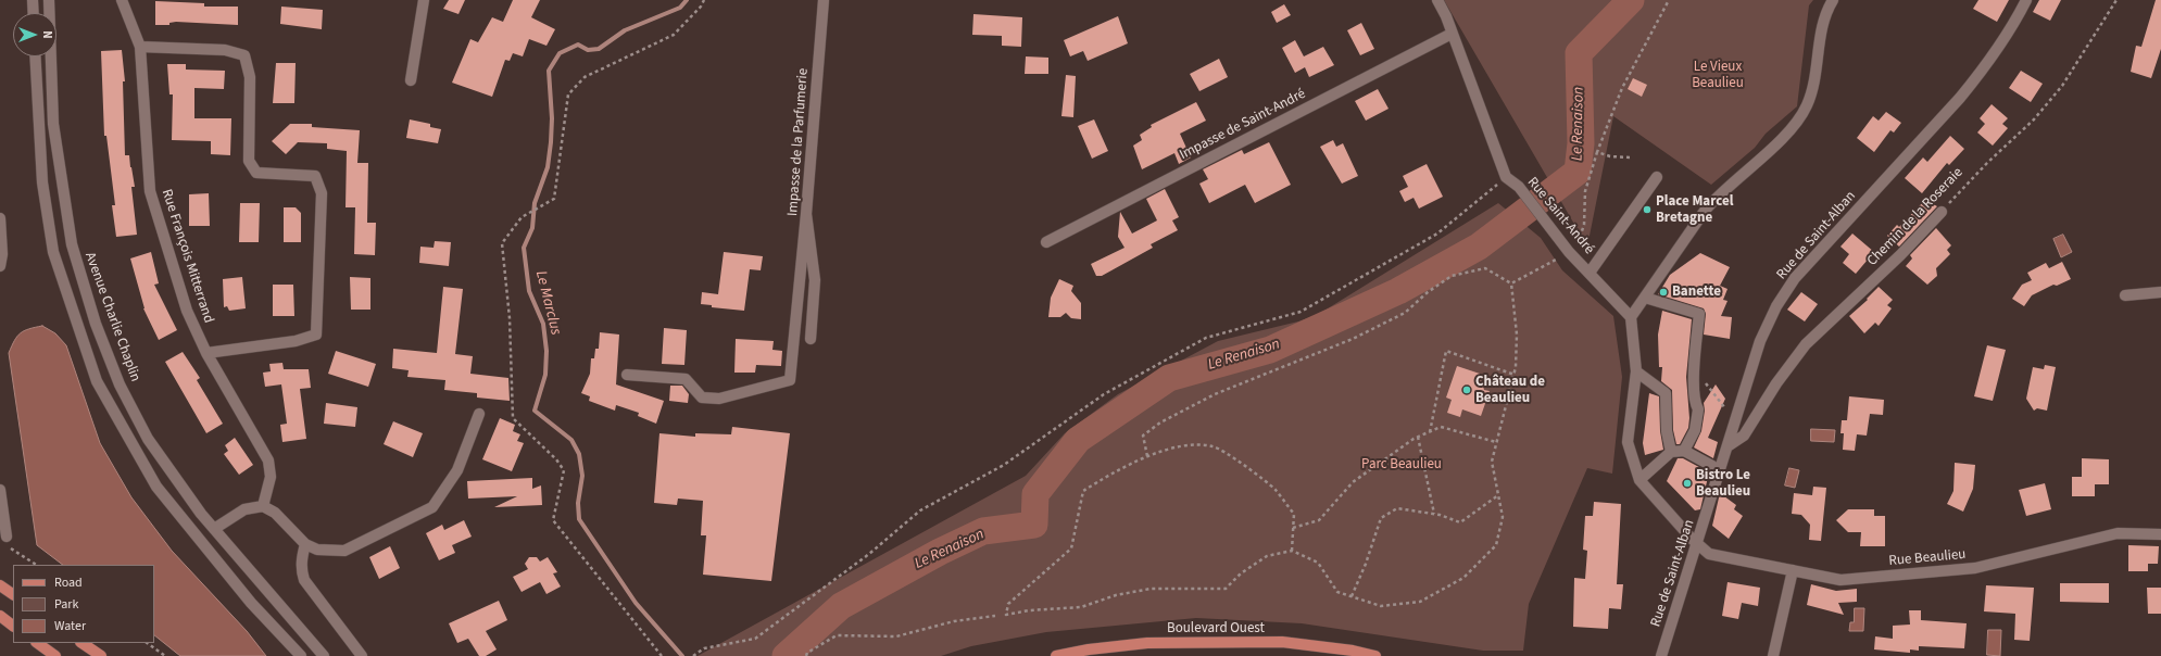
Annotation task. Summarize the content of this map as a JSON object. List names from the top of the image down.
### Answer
{
  "streets": {
    "main road": ["Boulevard Ouest"],
    "street": [
      "Impasse de Saint-André",
      "Impasse de la Parfumerie",
      "Rue Saint-André",
      "Chemin de la Roseraie",
      "Rue de Saint-Alban",
      "Rue François Mitterrand",
      "Avenue Charlie Chaplin",
      "Rue Beaulieu"
    ]
  },
  "crossings": [
    ["Impasse de Saint-André", "Rue Saint-André"],
    ["Chemin de la Roseraie", "Rue de Saint-Alban"],
    ["Rue de Saint-Alban", "Rue Beaulieu"]
  ],
  "water": ["Le Renaison", "Le Marclus"],
  "parks": ["Le Vieux Beaulieu", "Parc Beaulieu"],
  "places": [
    "Place Marcel Bretagne",
    "Banette",
    "Château de Beaulieu",
    "Bistro Le Beaulieu"
  ],
  "legend": ["Road", "Park", "Water"],
  "north": "right"
}
